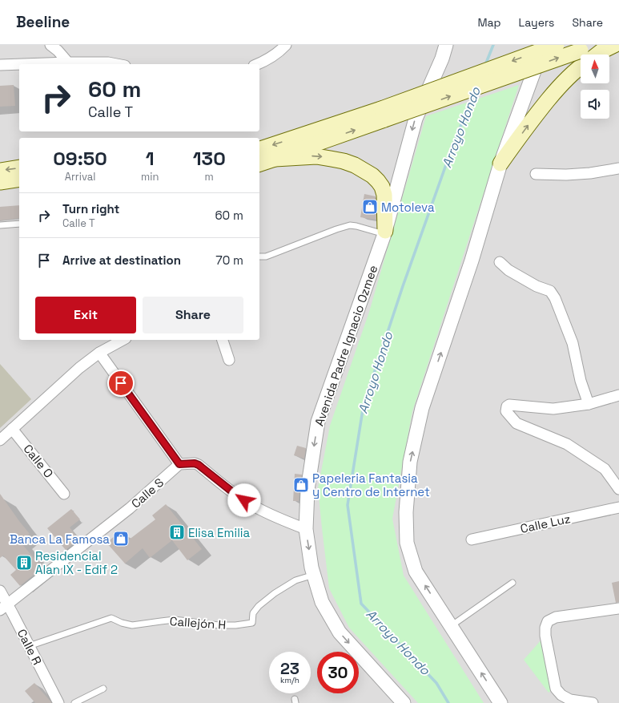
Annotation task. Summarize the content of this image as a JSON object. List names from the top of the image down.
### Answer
{
  "streets": {
    "street": [
      "Avenida Padre Ignacio Ozmee",
      "Calle O",
      "Calle S",
      "Calle Luz",
      "Calle R"
    ],
    "lane": ["Callejón H"]
  },
  "crossings": [
    ["Avenida Padre Ignacio Ozmee", "Callejón H"],
    ["Calle S", "Calle R"],
    ["Callejón H", "Calle R"]
  ],
  "water": ["Arroyo Hondo"],
  "places": {
    "shop": ["Motoleva", "Papeleria Fantasia y Centro de Internet", "Banca La Famosa"],
    "building": ["Elisa Emilia", "Residencial Alan IX - Edif 2"]
  },
  "north": "top",
  "page": {
    "header": "Beeline",
    "nav": ["Map", "Layers", "Share"],
    "turn": ["60 m", "Calle T"],
    "eta": [
      "09:50",
      "Arrival",
      "1",
      "min",
      "130",
      "m"
    ],
    "list": [
      {
        "name": "Turn right",
        "note": "Calle T",
        "value": "60 m"
      },
      {
        "name": "Arrive at destination",
        "value": "70 m"
      }
    ],
    "buttons": ["Exit", "Share"],
    "speed": "23 km/h",
    "limit": "30"
  }
}
